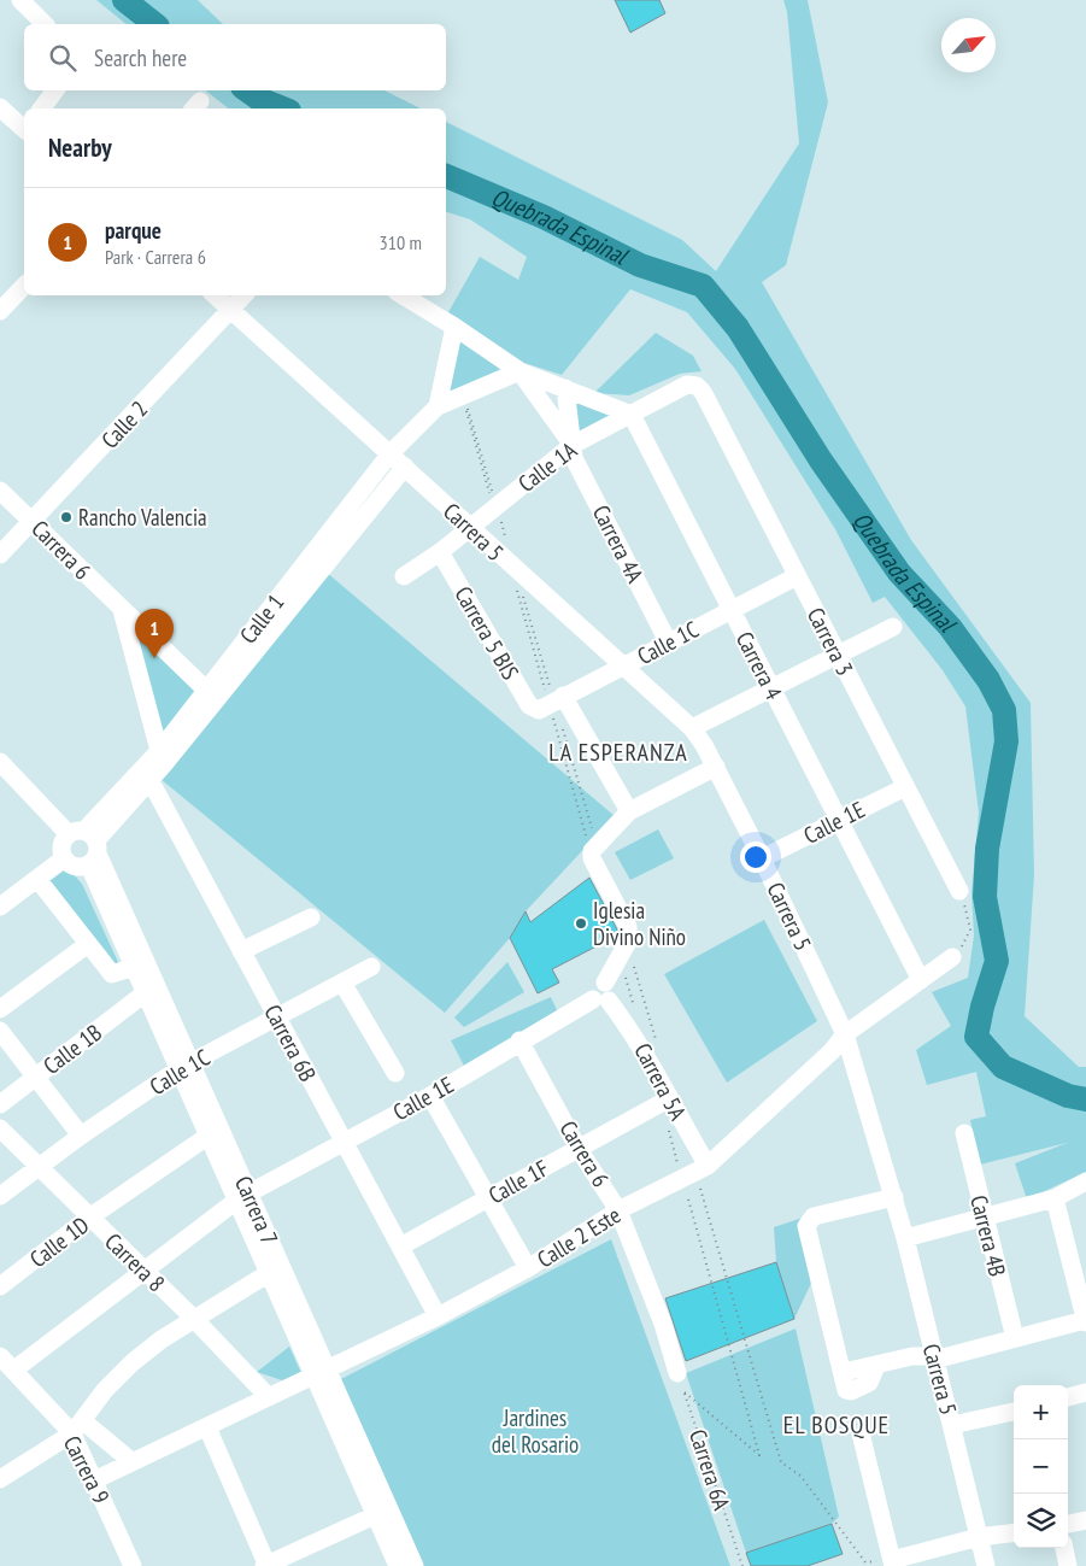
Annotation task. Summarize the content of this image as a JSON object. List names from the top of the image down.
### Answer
{
  "streets": {
    "street": [
      "Calle 2",
      "Calle 1A",
      "Carrera 5",
      "Carrera 4A",
      "Carrera 6",
      "Calle 1",
      "Carrera 5 BIS",
      "Carrera 3",
      "Calle 1C",
      "Carrera 4",
      "Calle 1E",
      "Carrera 6B",
      "Calle 1B",
      "Carrera 5A",
      "Calle 1F",
      "Carrera 7",
      "Carrera 4B",
      "Calle 2 Este",
      "Calle 1D",
      "Carrera 8",
      "Carrera 9"
    ],
    "path": ["Carrera 6A"]
  },
  "crossings": [
    ["Calle 2", "Carrera 5"],
    ["Calle 2", "Carrera 6"],
    ["Calle 1A", "Carrera 5"],
    ["Calle 1A", "Carrera 4A"],
    ["Calle 1A", "Carrera 5 BIS"],
    ["Calle 1A", "Carrera 3"],
    ["Calle 1A", "Carrera 4"],
    ["Carrera 5", "Calle 1"],
    ["Carrera 5", "Calle 1C"],
    ["Carrera 5", "Calle 1E"],
    ["Carrera 5", "Calle 2 Este"],
    ["Carrera 4A", "Calle 1"],
    ["Carrera 4A", "Calle 1C"],
    ["Carrera 6", "Calle 1"],
    ["Carrera 6", "Calle 1E"],
    ["Carrera 6", "Calle 1F"],
    ["Carrera 6", "Calle 2 Este"],
    ["Carrera 6", "Carrera 6A"],
    ["Calle 1", "Carrera 6B"],
    ["Calle 1", "Carrera 7"],
    ["Carrera 5 BIS", "Calle 1C"],
    ["Carrera 3", "Calle 1C"],
    ["Carrera 3", "Calle 1E"],
    ["Calle 1C", "Carrera 4"],
    ["Calle 1C", "Carrera 6B"],
    ["Calle 1C", "Carrera 7"],
    ["Calle 1C", "Carrera 8"],
    ["Carrera 4", "Calle 1E"],
    ["Carrera 4", "Calle 2 Este"],
    ["Calle 1E", "Carrera 6B"],
    ["Calle 1E", "Carrera 5A"],
    ["Calle 1E", "Carrera 7"],
    ["Calle 1E", "Carrera 8"],
    ["Calle 1E", "Carrera 9"],
    ["Carrera 6B", "Calle 1F"],
    ["Carrera 6B", "Calle 2 Este"],
    ["Calle 1B", "Carrera 7"],
    ["Carrera 5A", "Calle 1F"],
    ["Carrera 5A", "Calle 2 Este"],
    ["Carrera 7", "Calle 2 Este"],
    ["Carrera 7", "Calle 1D"],
    ["Calle 2 Este", "Carrera 8"],
    ["Calle 2 Este", "Carrera 9"],
    ["Calle 1D", "Carrera 8"]
  ],
  "districts": ["LA ESPERANZA", "EL BOSQUE"],
  "water": ["Quebrada Espinal"],
  "parks": ["Jardines del Rosario"],
  "places": ["Rancho Valencia", "Iglesia Divino Niño"],
  "north": "top right",
  "page": {
    "search": "Search here",
    "heading": "Nearby",
    "list": [
      {
        "mark": "1",
        "name": "parque",
        "note": "Park · Carrera 6",
        "value": "310 m"
      }
    ],
    "pins": "1",
    "map_buttons": ["+", "−"]
  }
}
